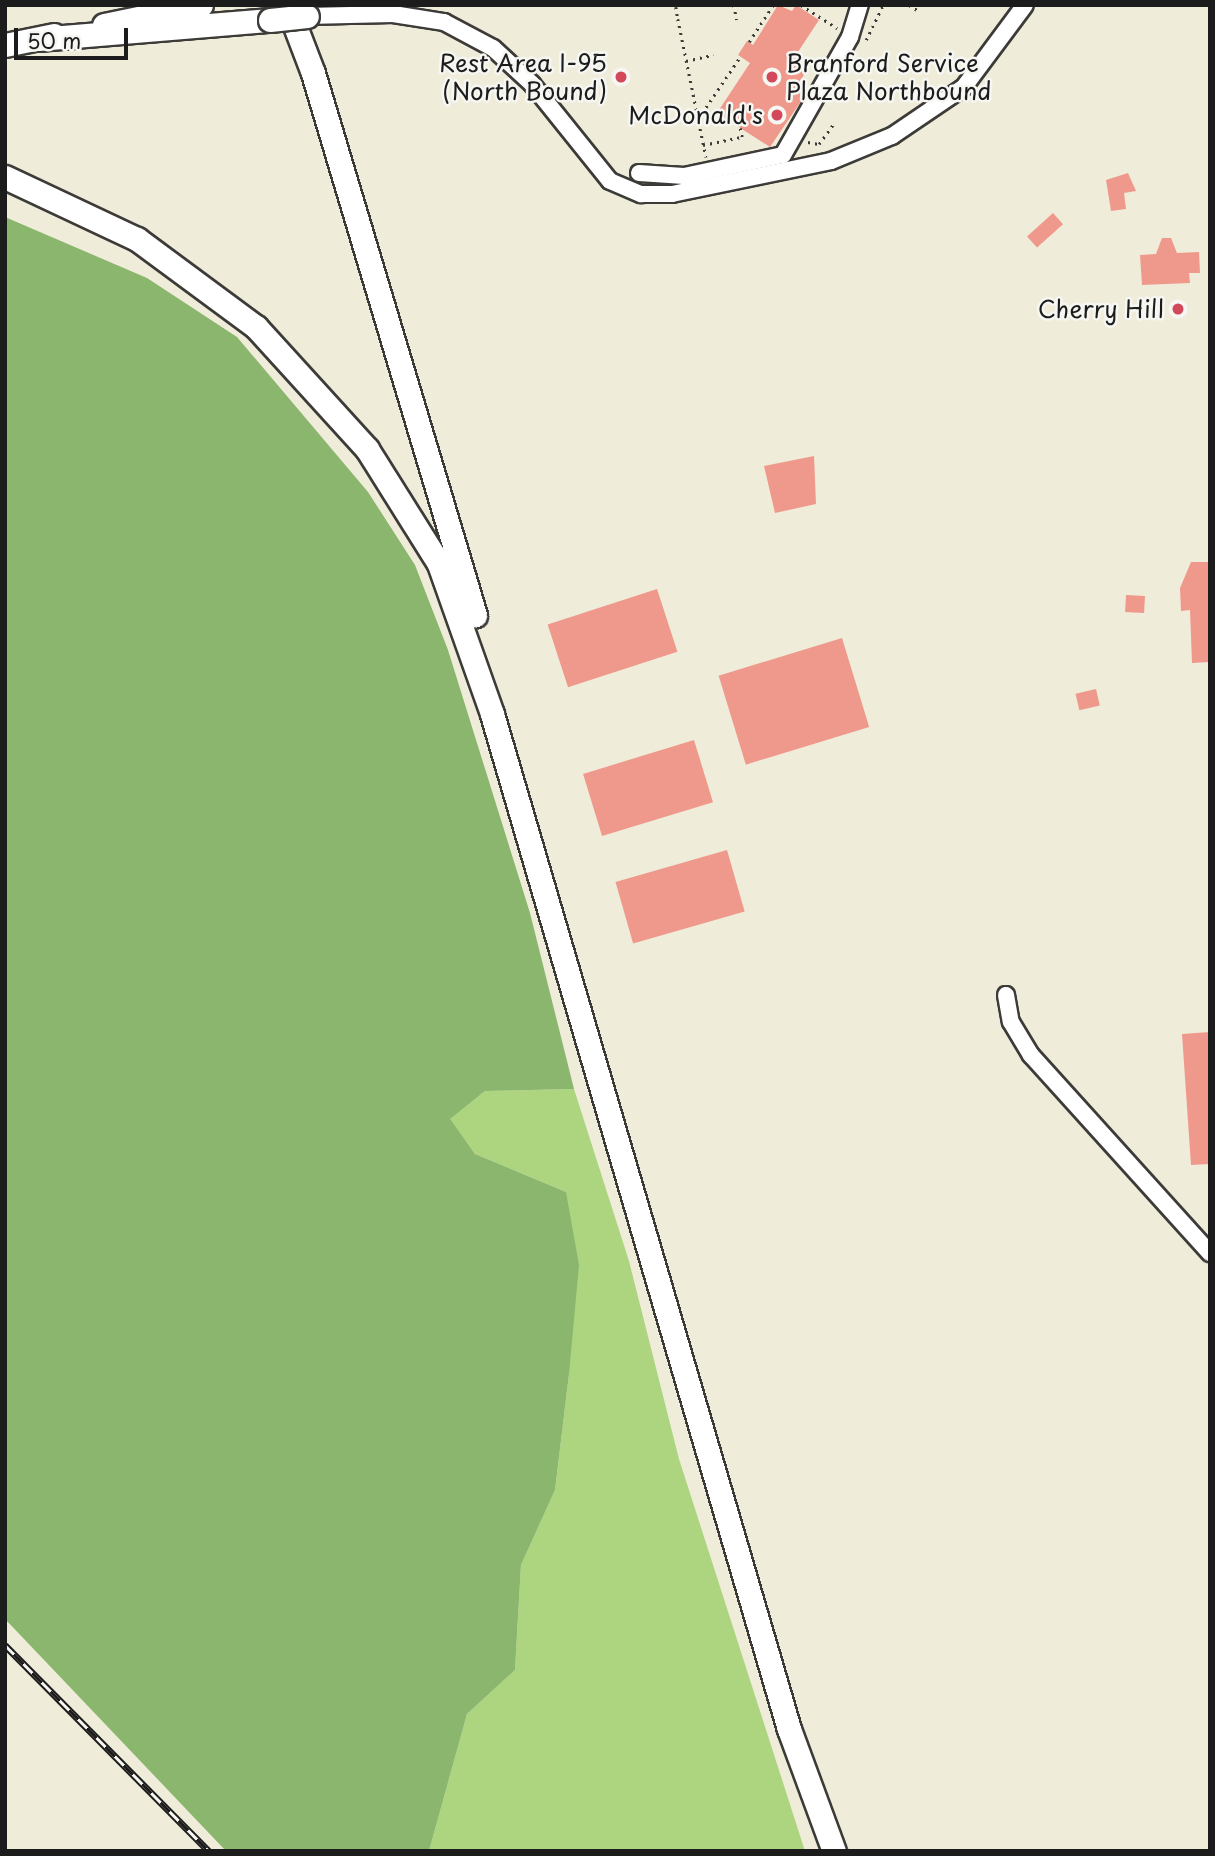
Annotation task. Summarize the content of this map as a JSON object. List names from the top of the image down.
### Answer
{
  "places": [
    "Rest Area I-95 (North Bound)",
    "Branford Service Plaza Northbound",
    "McDonald's",
    "Cherry Hill"
  ],
  "scale_bar": "50 m"
}
